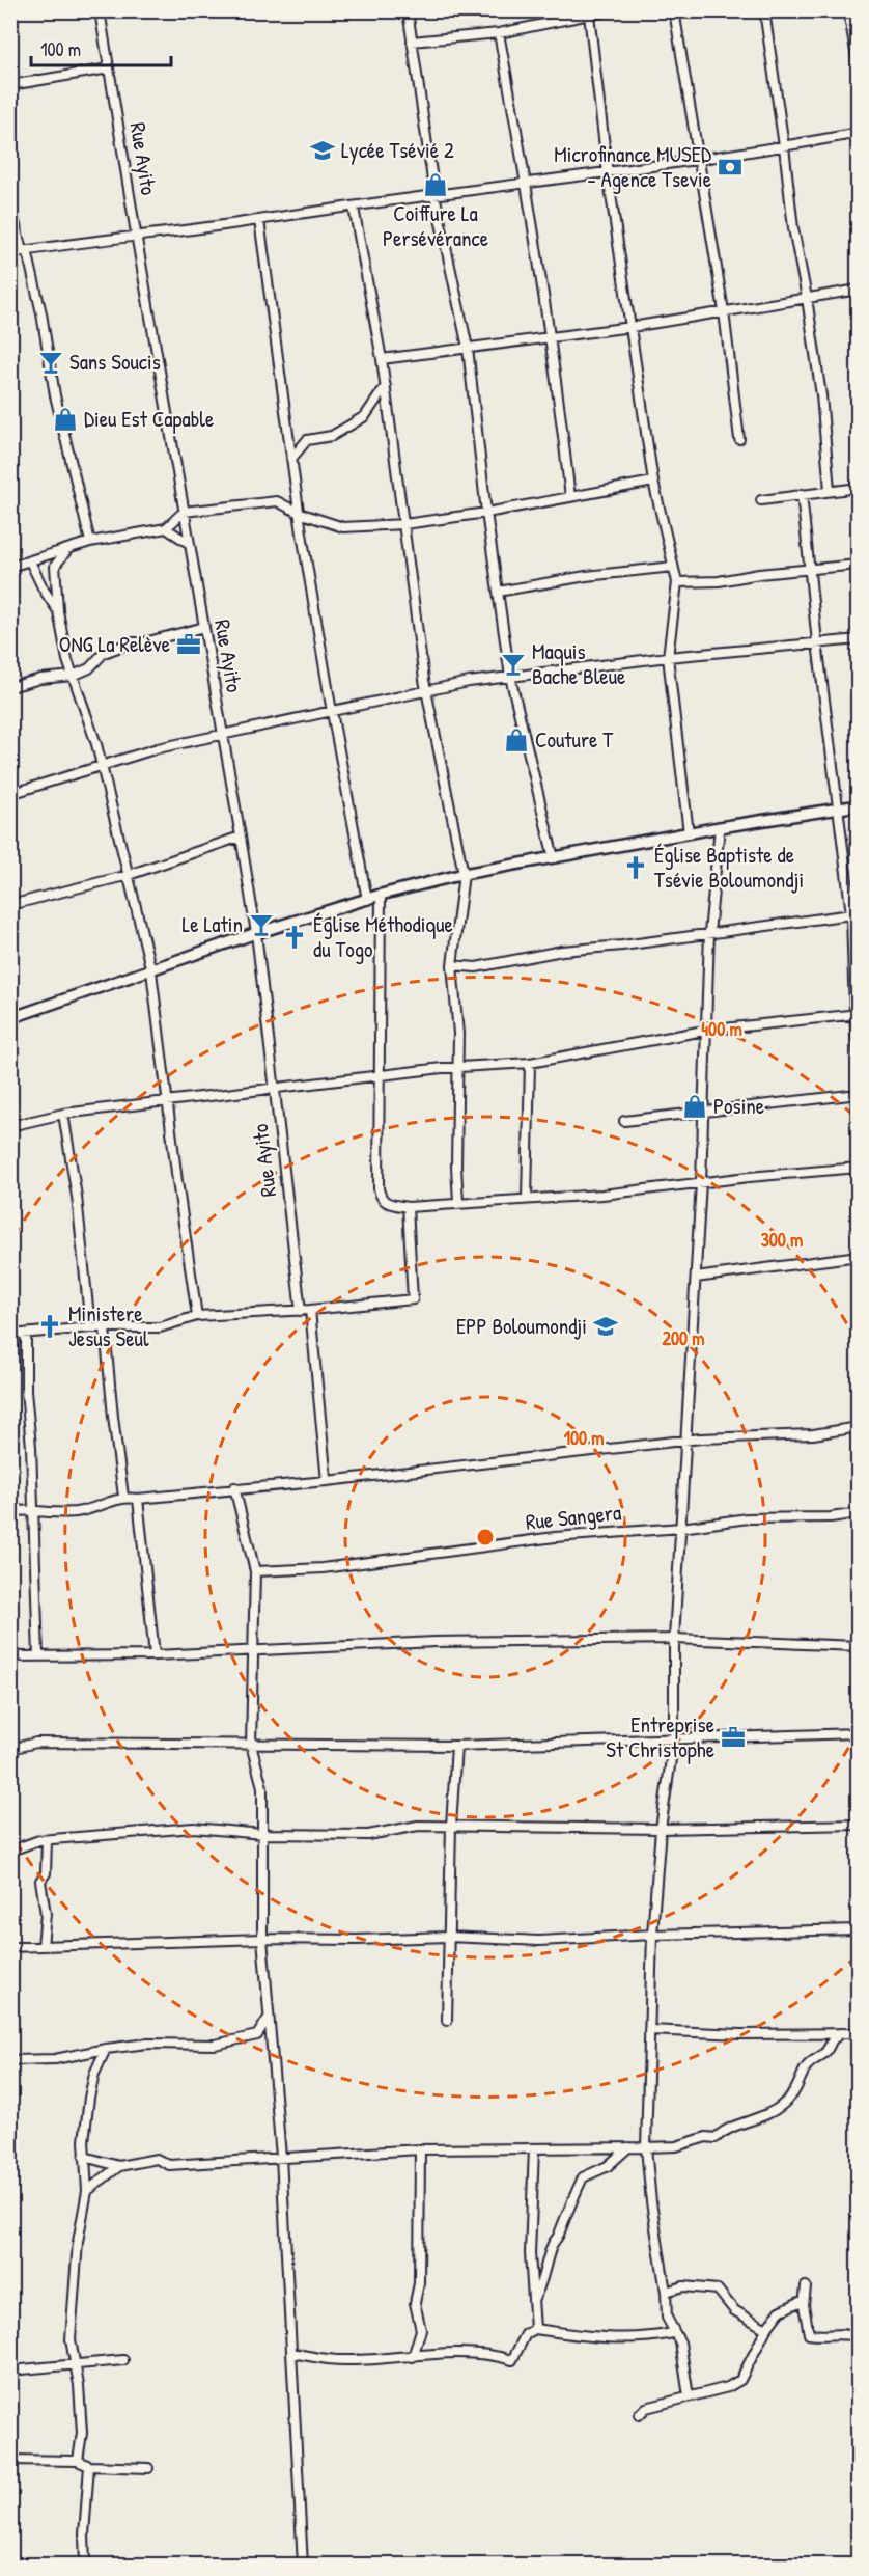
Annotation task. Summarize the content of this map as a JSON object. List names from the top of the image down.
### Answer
{
  "streets": {
    "street": ["Rue Ayito", "Rue Sangera"]
  },
  "places": {
    "school or university": ["Lycée Tsévié 2", "EPP Boloumondji"],
    "bank": ["Microfinance MUSED - Agence Tsevie"],
    "shop": [
      "Coiffure La Persévérance",
      "Dieu Est Capable",
      "Couture T",
      "Posine"
    ],
    "bar": ["Sans Soucis", "Maquis Bache Bleue", "Le Latin"],
    "office": ["ONG La Relève", "Entreprise St Christophe"],
    "church": ["Église Baptiste de Tsévie Boloumondji", "Église Méthodique du Togo", "Ministere Jesus Seul"]
  },
  "scale_bar": "100 m",
  "rings": [
    "400 m",
    "300 m",
    "200 m",
    "100 m"
  ]
}
